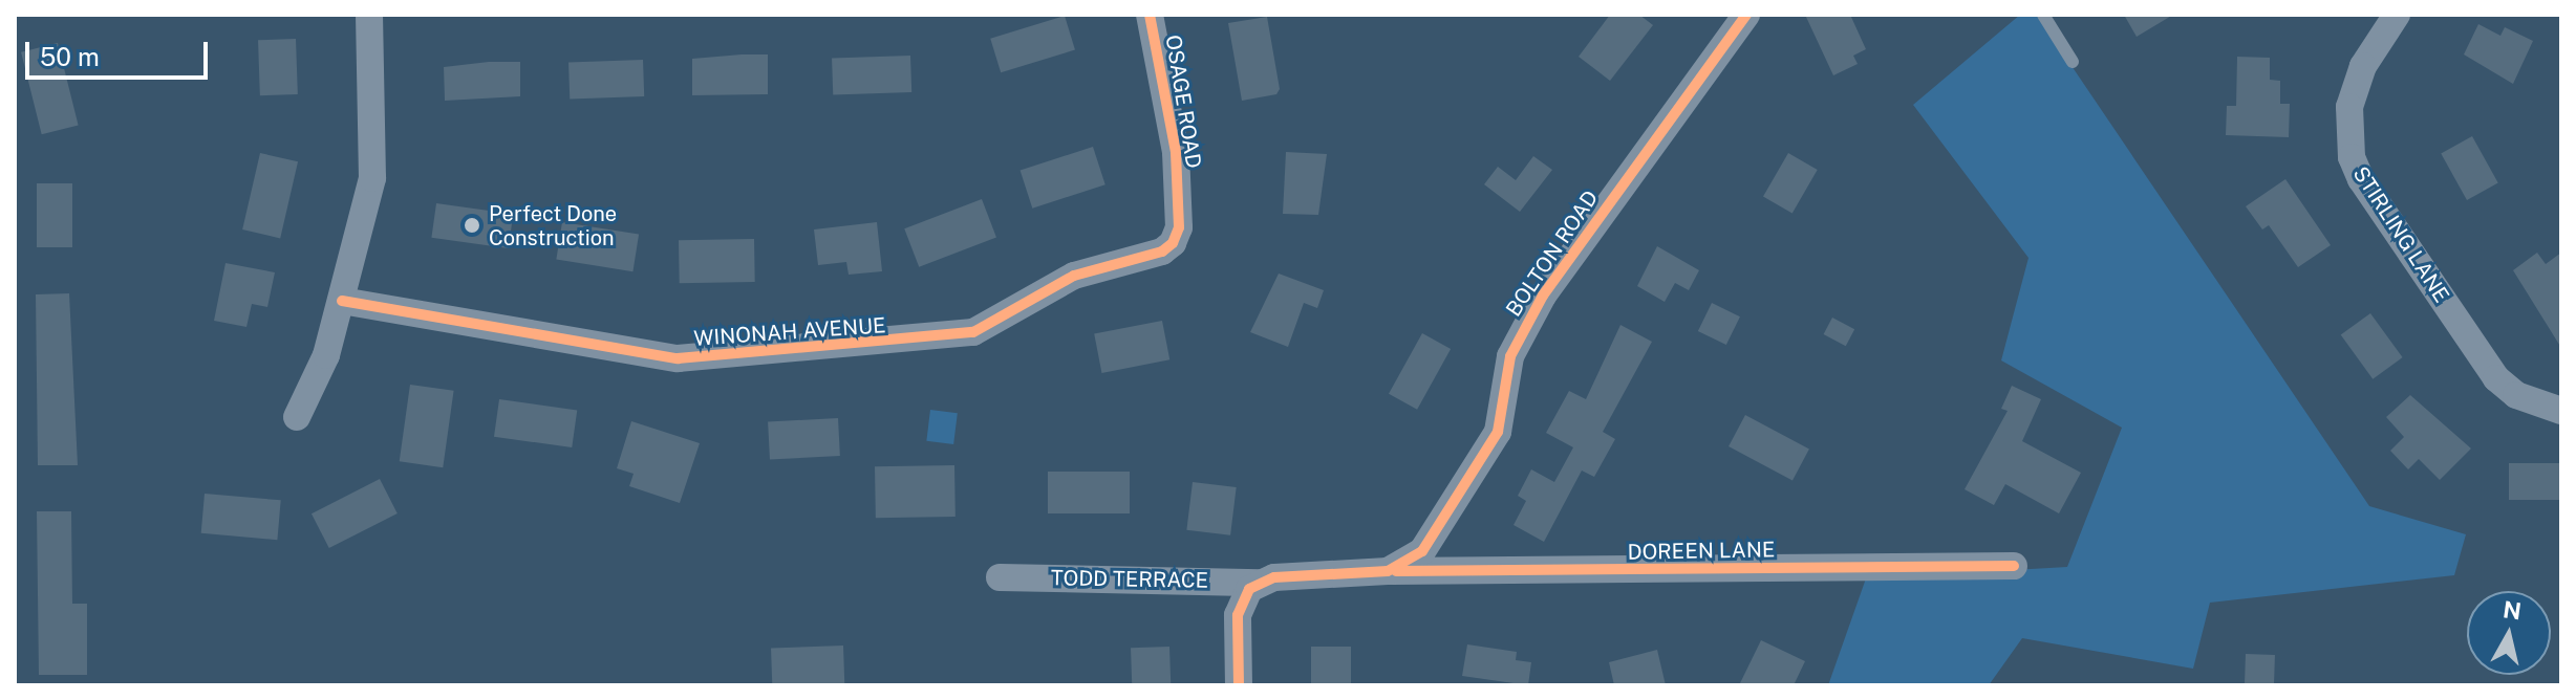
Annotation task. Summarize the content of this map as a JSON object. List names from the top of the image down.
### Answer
{
  "streets": {
    "street": [
      "OSAGE ROAD",
      "STIRLING LANE",
      "BOLTON ROAD",
      "WINONAH AVENUE",
      "DOREEN LANE",
      "TODD TERRACE"
    ]
  },
  "crossings": [
    ["OSAGE ROAD", "WINONAH AVENUE"],
    ["BOLTON ROAD", "DOREEN LANE"],
    ["BOLTON ROAD", "TODD TERRACE"]
  ],
  "places": ["Perfect Done Construction"],
  "scale_bar": "50 m",
  "north": "top"
}
